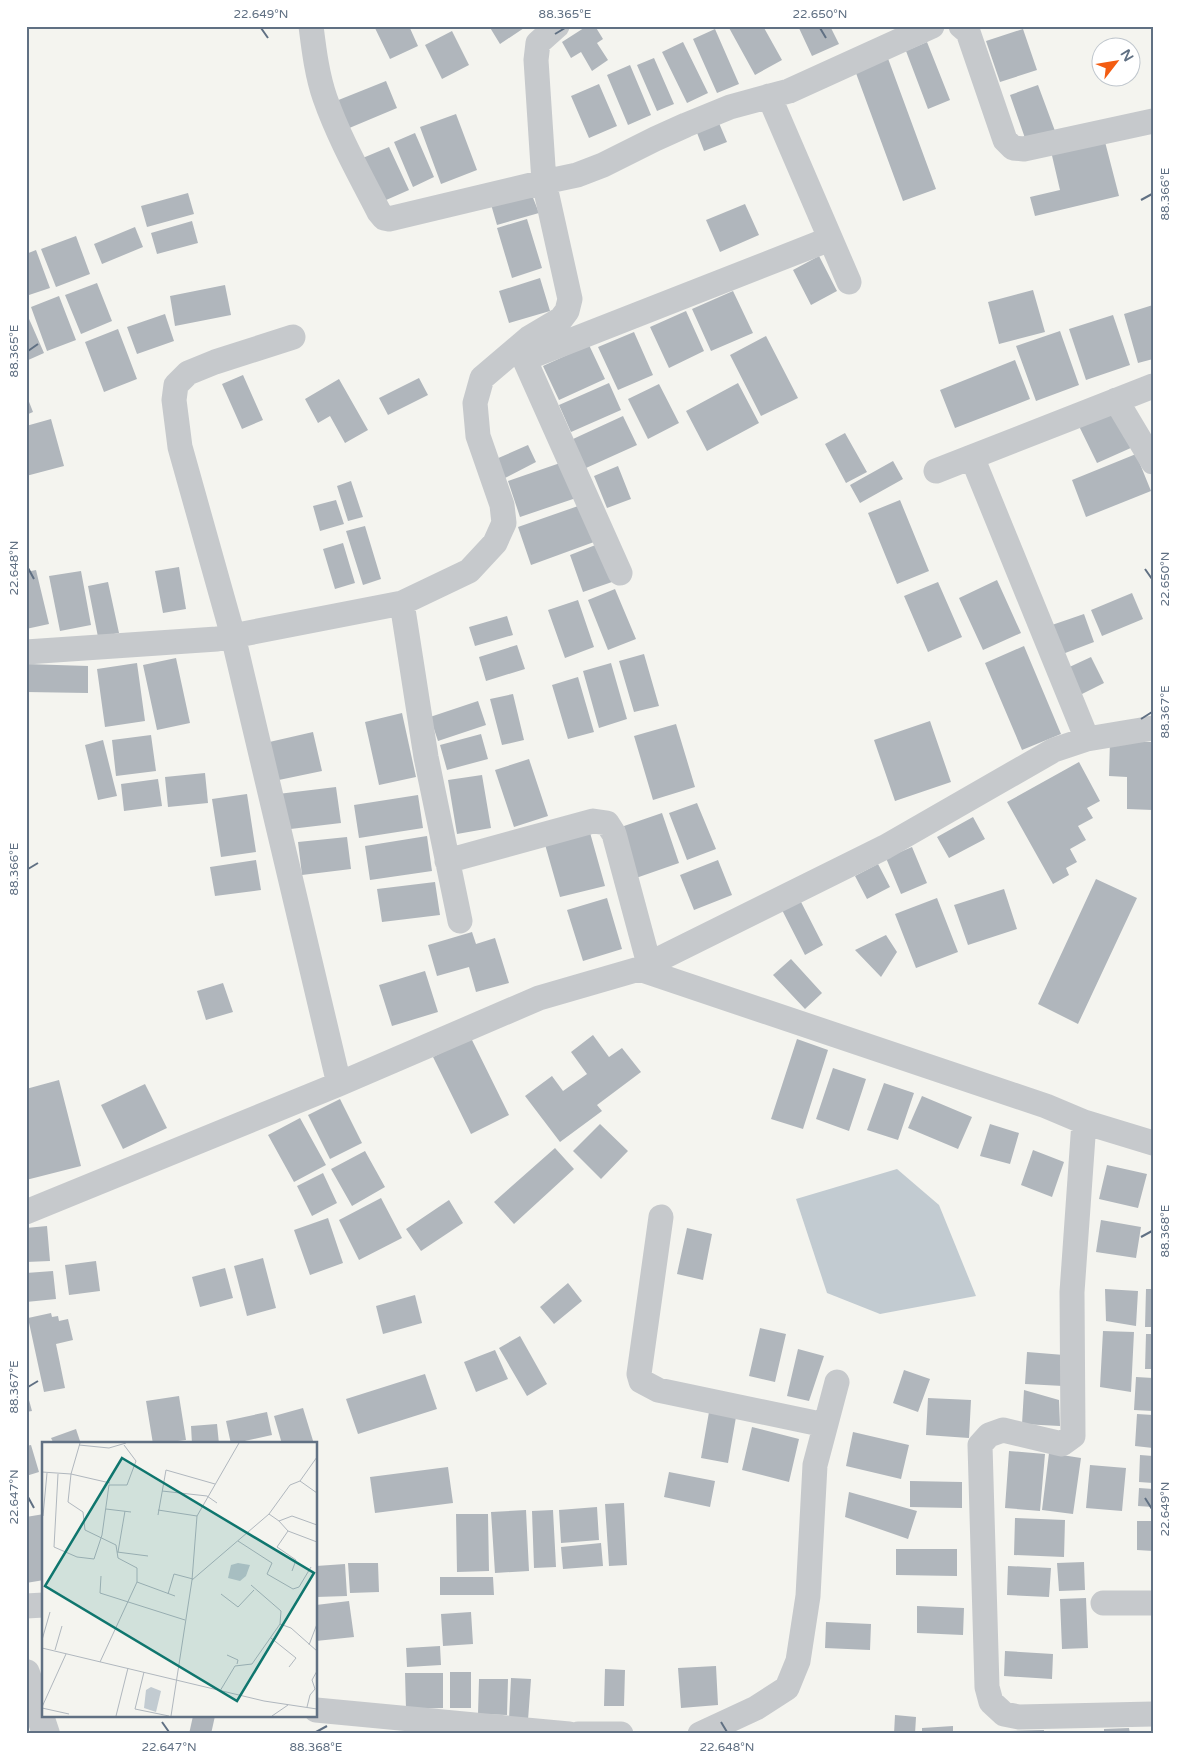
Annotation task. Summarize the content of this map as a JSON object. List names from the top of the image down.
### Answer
{
  "north": "top right",
  "coordinates": [
    "22.649°N",
    "88.365°E",
    "22.650°N",
    "88.366°E",
    "22.648°N",
    "88.367°E",
    "88.368°E",
    "22.647°N"
  ]
}
